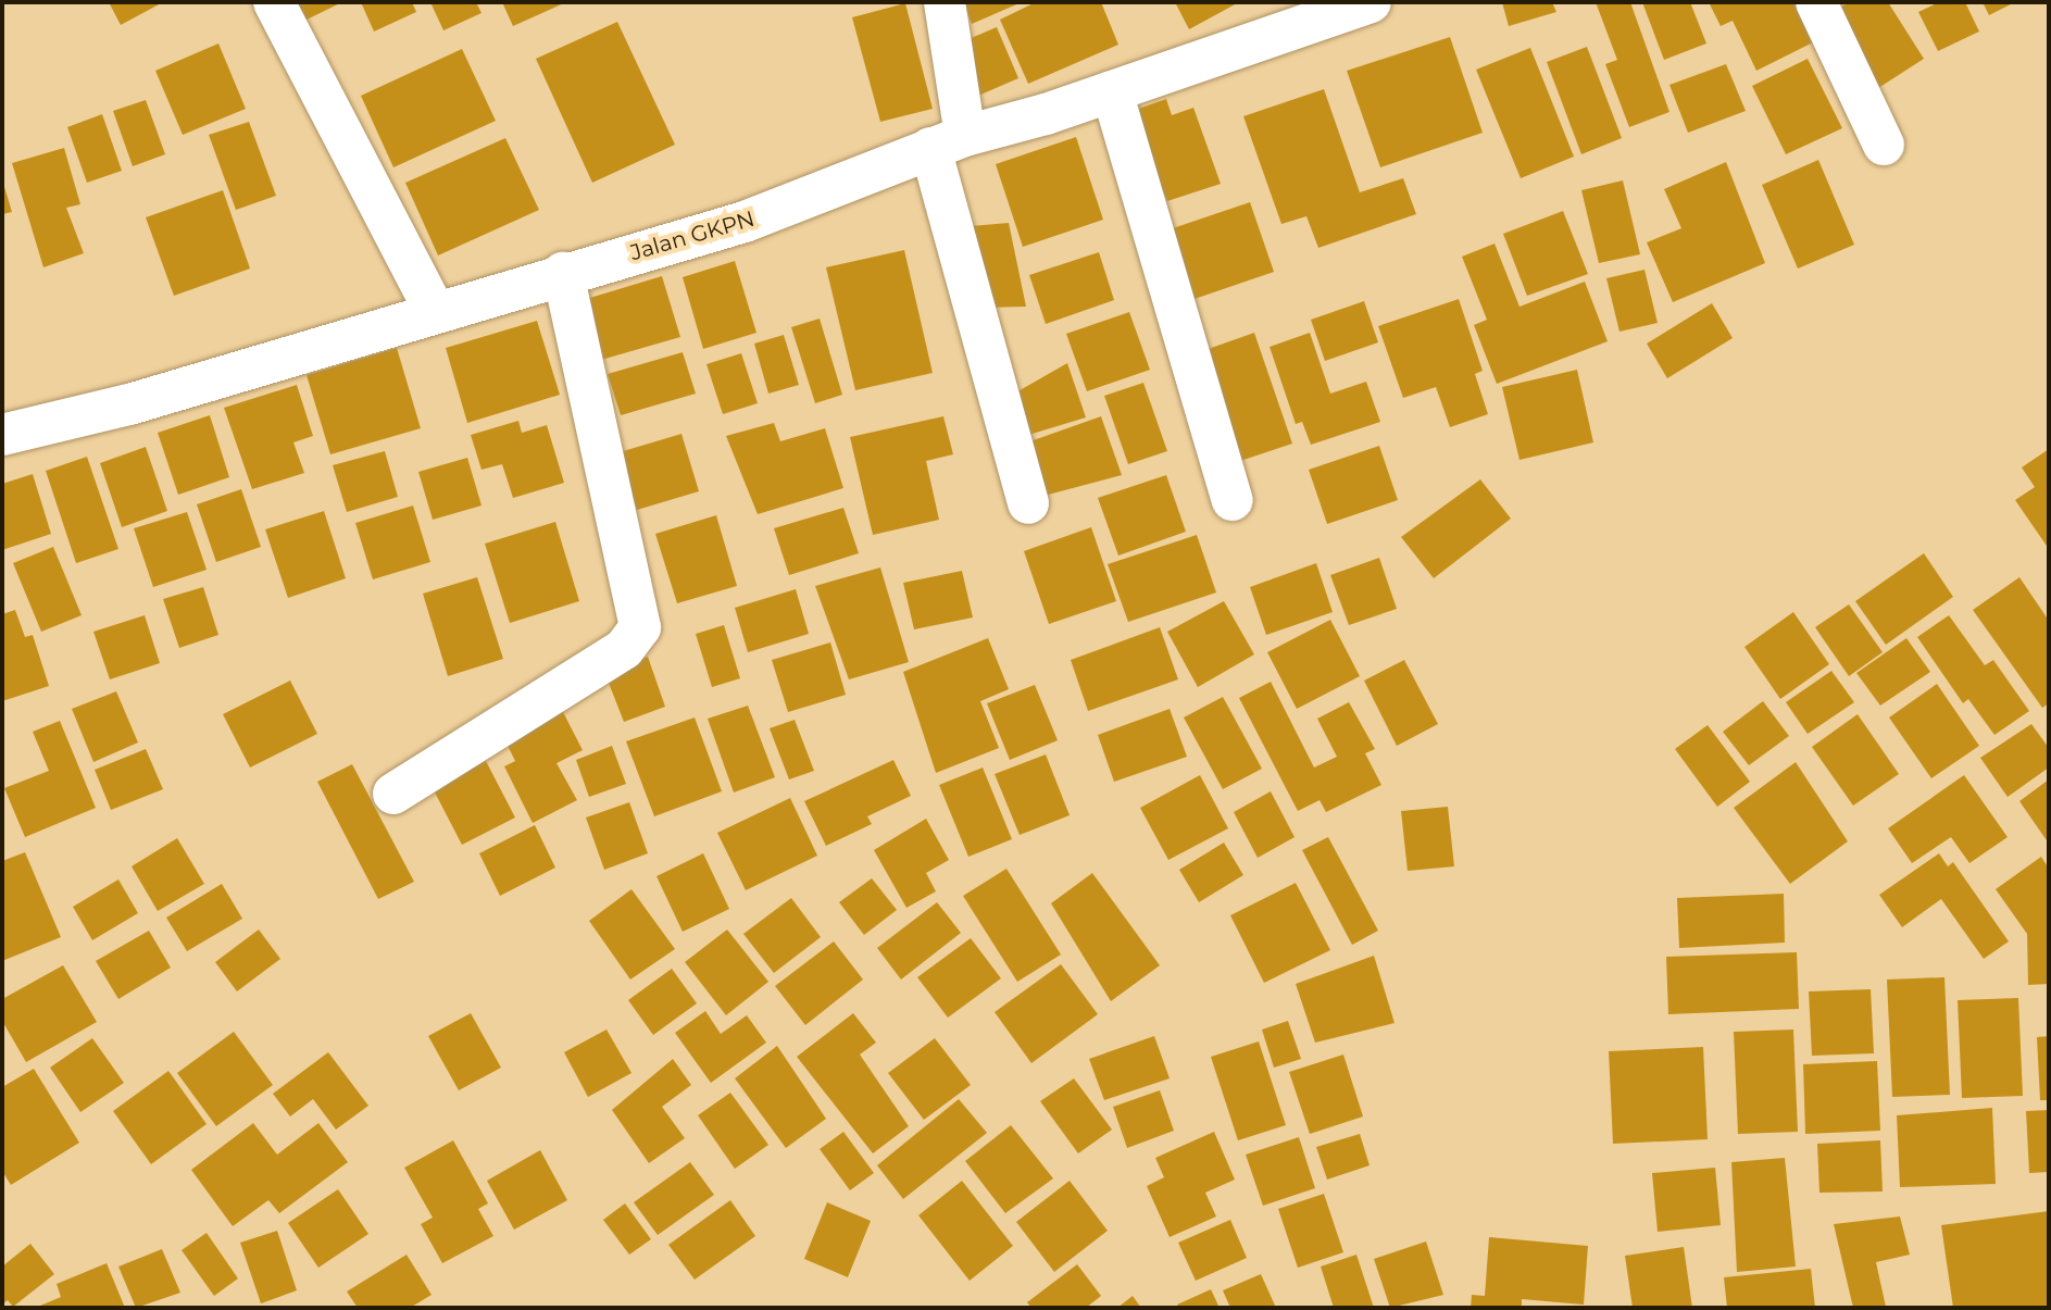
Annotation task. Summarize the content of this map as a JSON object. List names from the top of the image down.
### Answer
{
  "streets": {
    "street": ["Jalan GKPN"]
  }
}
